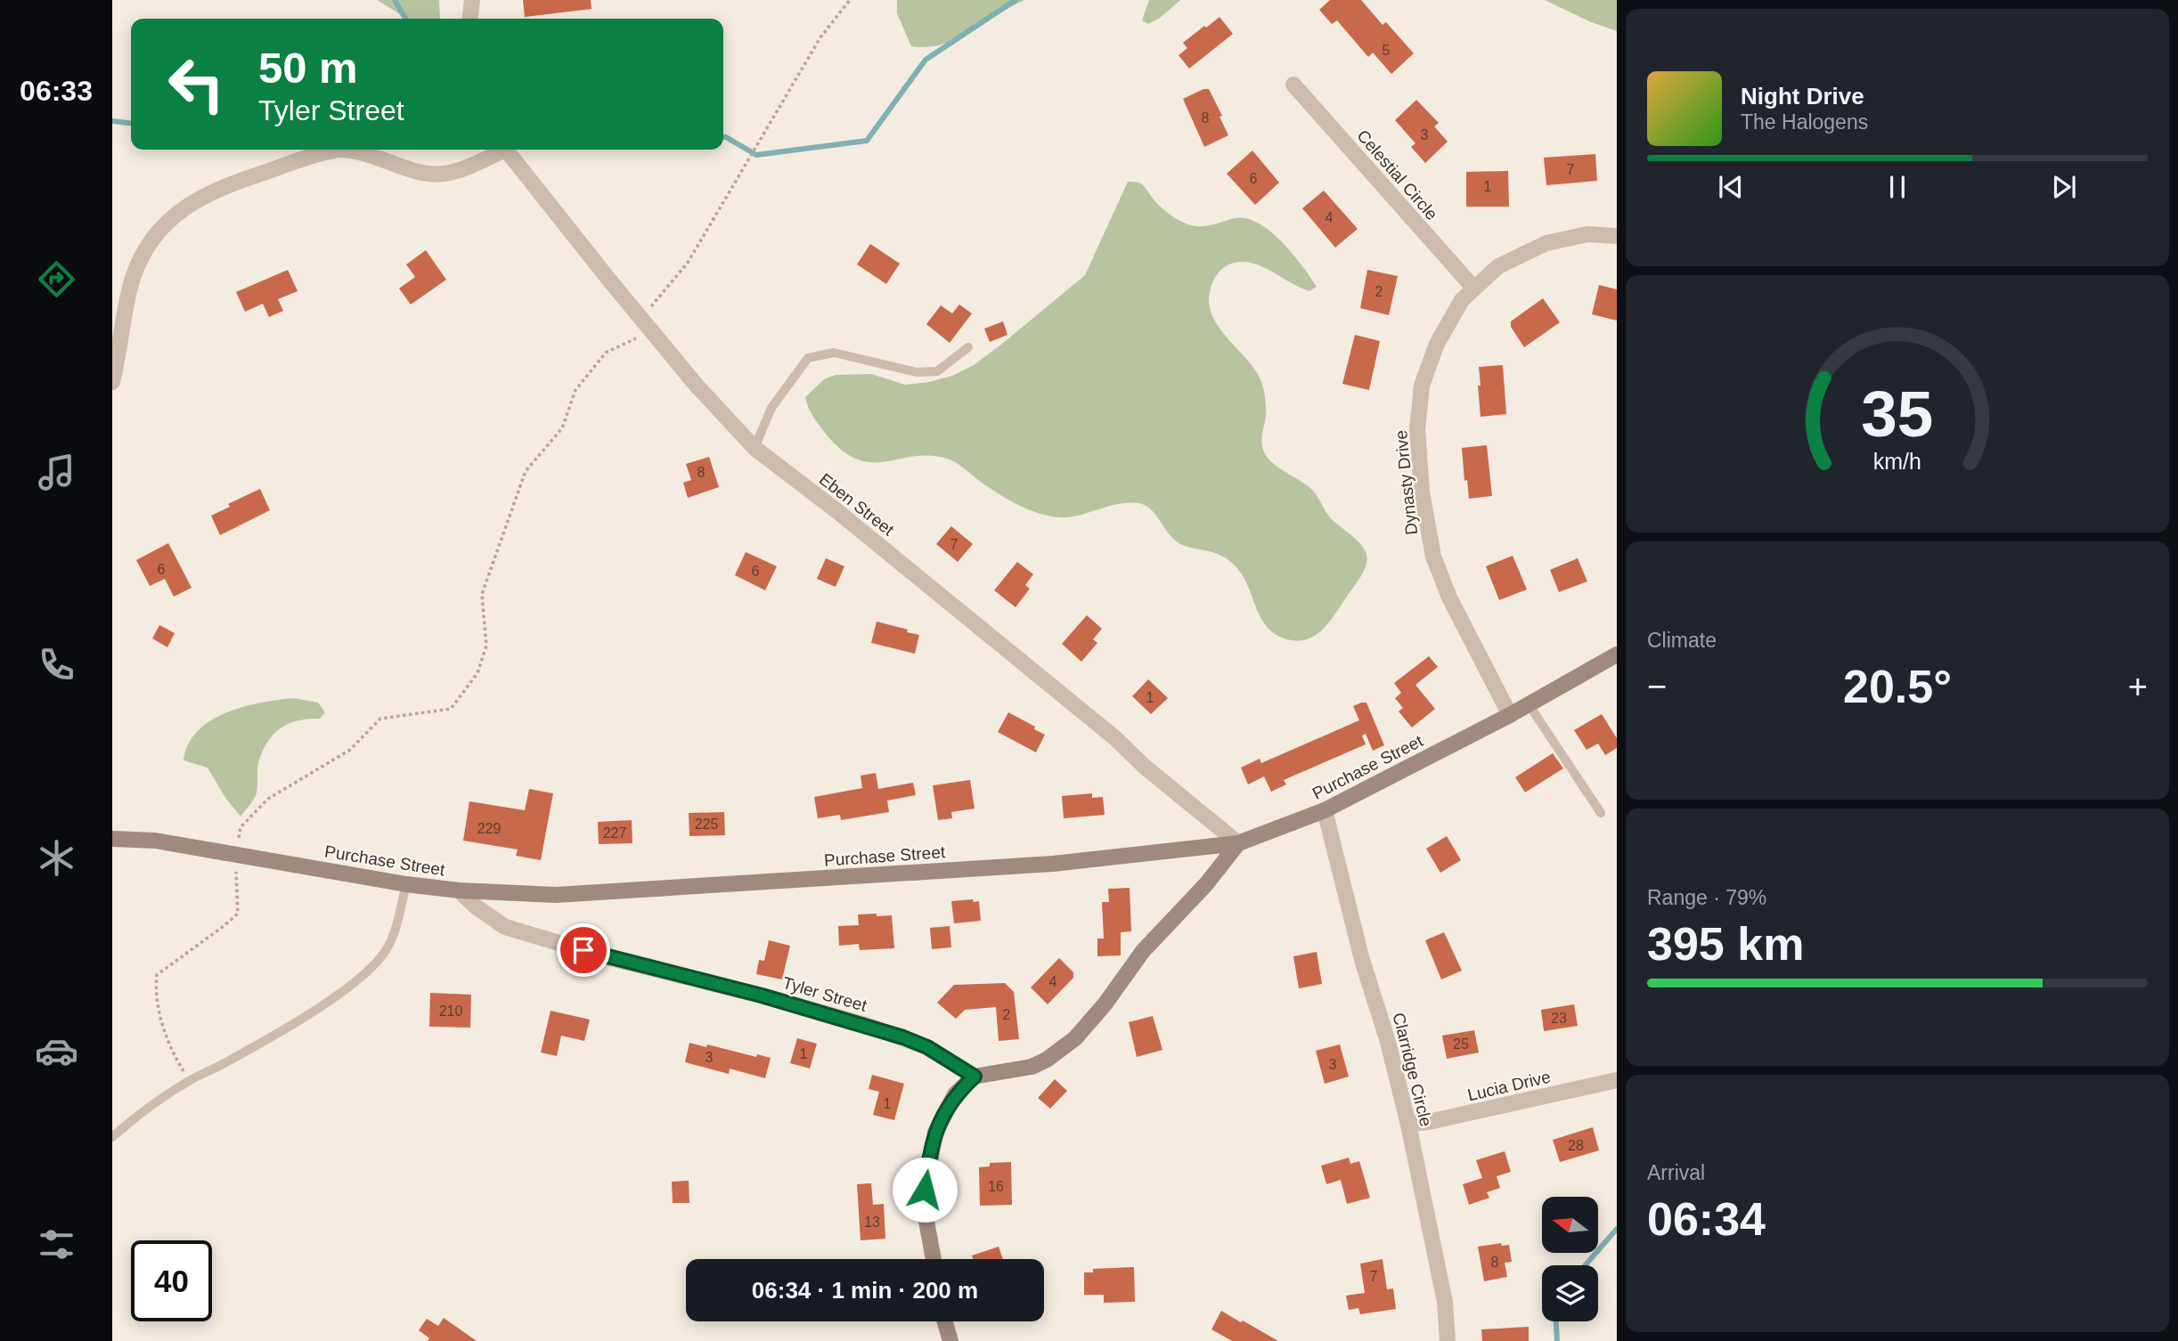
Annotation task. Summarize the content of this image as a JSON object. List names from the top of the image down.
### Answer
{
  "streets": {
    "main road": ["Purchase Street"],
    "street": [
      "Celestial Circle",
      "Dynasty Drive",
      "Eben Street",
      "Tyler Street",
      "Clarridge Circle",
      "Lucia Drive"
    ]
  },
  "crossings": [
    ["Celestial Circle", "Dynasty Drive"],
    ["Dynasty Drive", "Purchase Street"],
    ["Eben Street", "Purchase Street"],
    ["Purchase Street", "Tyler Street"],
    ["Purchase Street", "Clarridge Circle"],
    ["Clarridge Circle", "Lucia Drive"]
  ],
  "house_numbers": [
    "5",
    "8",
    "3",
    "7",
    "6",
    "1",
    "4",
    "2",
    "8",
    "7",
    "6",
    "6",
    "1",
    "225",
    "229",
    "227",
    "4",
    "210",
    "2",
    "23",
    "25",
    "1",
    "3",
    "3",
    "1",
    "28",
    "16",
    "13",
    "8",
    "7"
  ],
  "north": "left",
  "page": {
    "tabs": "06:33",
    "turn": ["50 m", "Tyler Street"],
    "song": ["Night Drive", "The Halogens"],
    "tile": [
      "Climate",
      ["Range · 79%", "395 km"],
      ["Arrival", "06:34"]
    ],
    "heat": ["−", "20.5°", "+"],
    "limit": "40",
    "trip": "06:34 · 1 min · 200 m",
    "gauge": ["35", "km/h"]
  }
}
